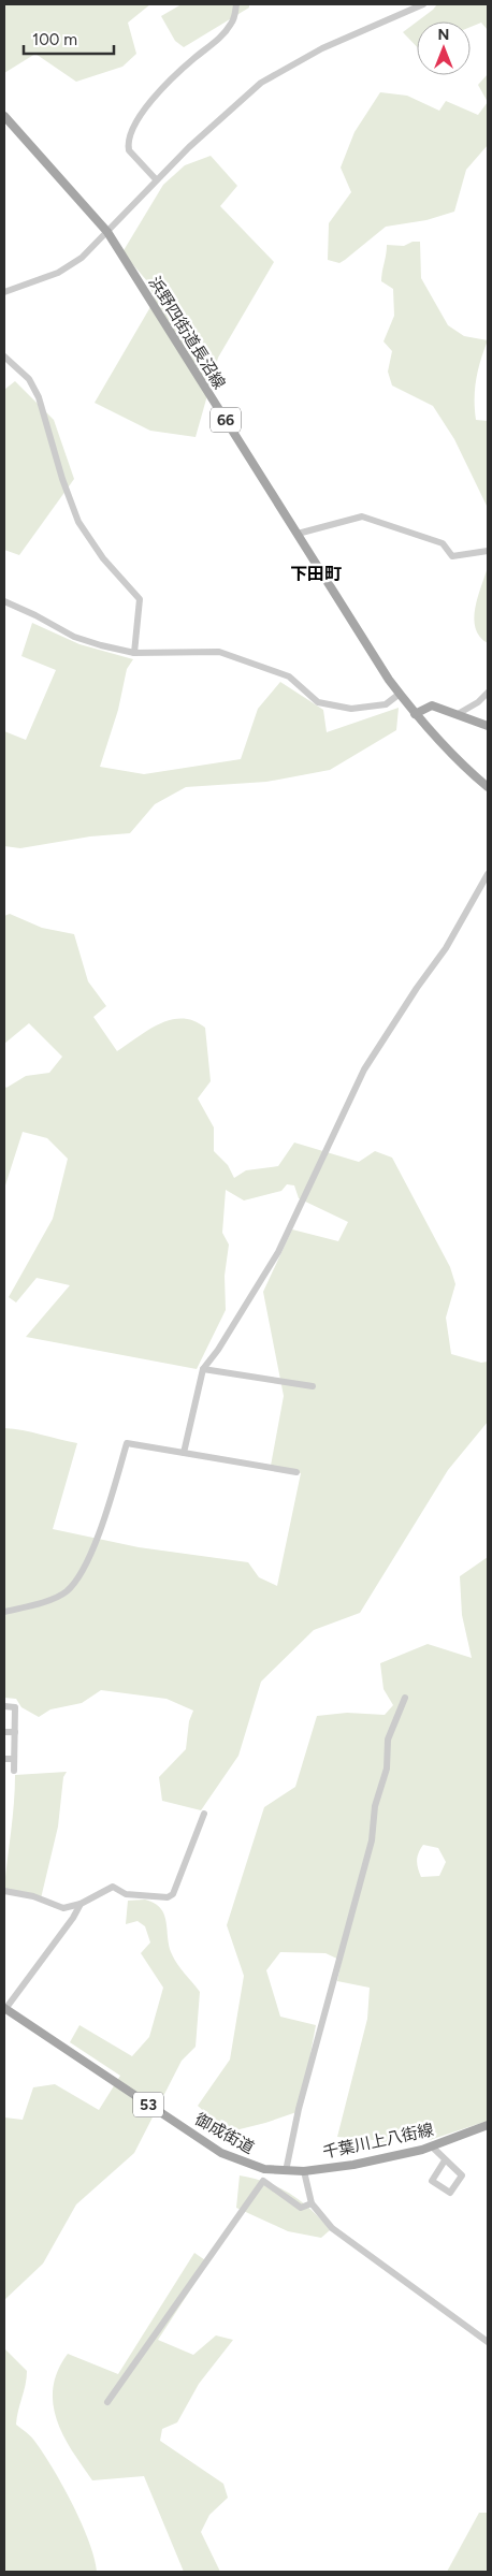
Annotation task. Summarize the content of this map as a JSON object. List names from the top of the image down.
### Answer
{
  "streets": {
    "main road": [
      "浜野四街道長沼線",
      "66",
      "53",
      "御成街道",
      "千葉川上八街線"
    ]
  },
  "crossings": [
    ["御成街道", "千葉川上八街線"]
  ],
  "districts": ["下田町"],
  "scale_bar": "100 m",
  "north": "top"
}
